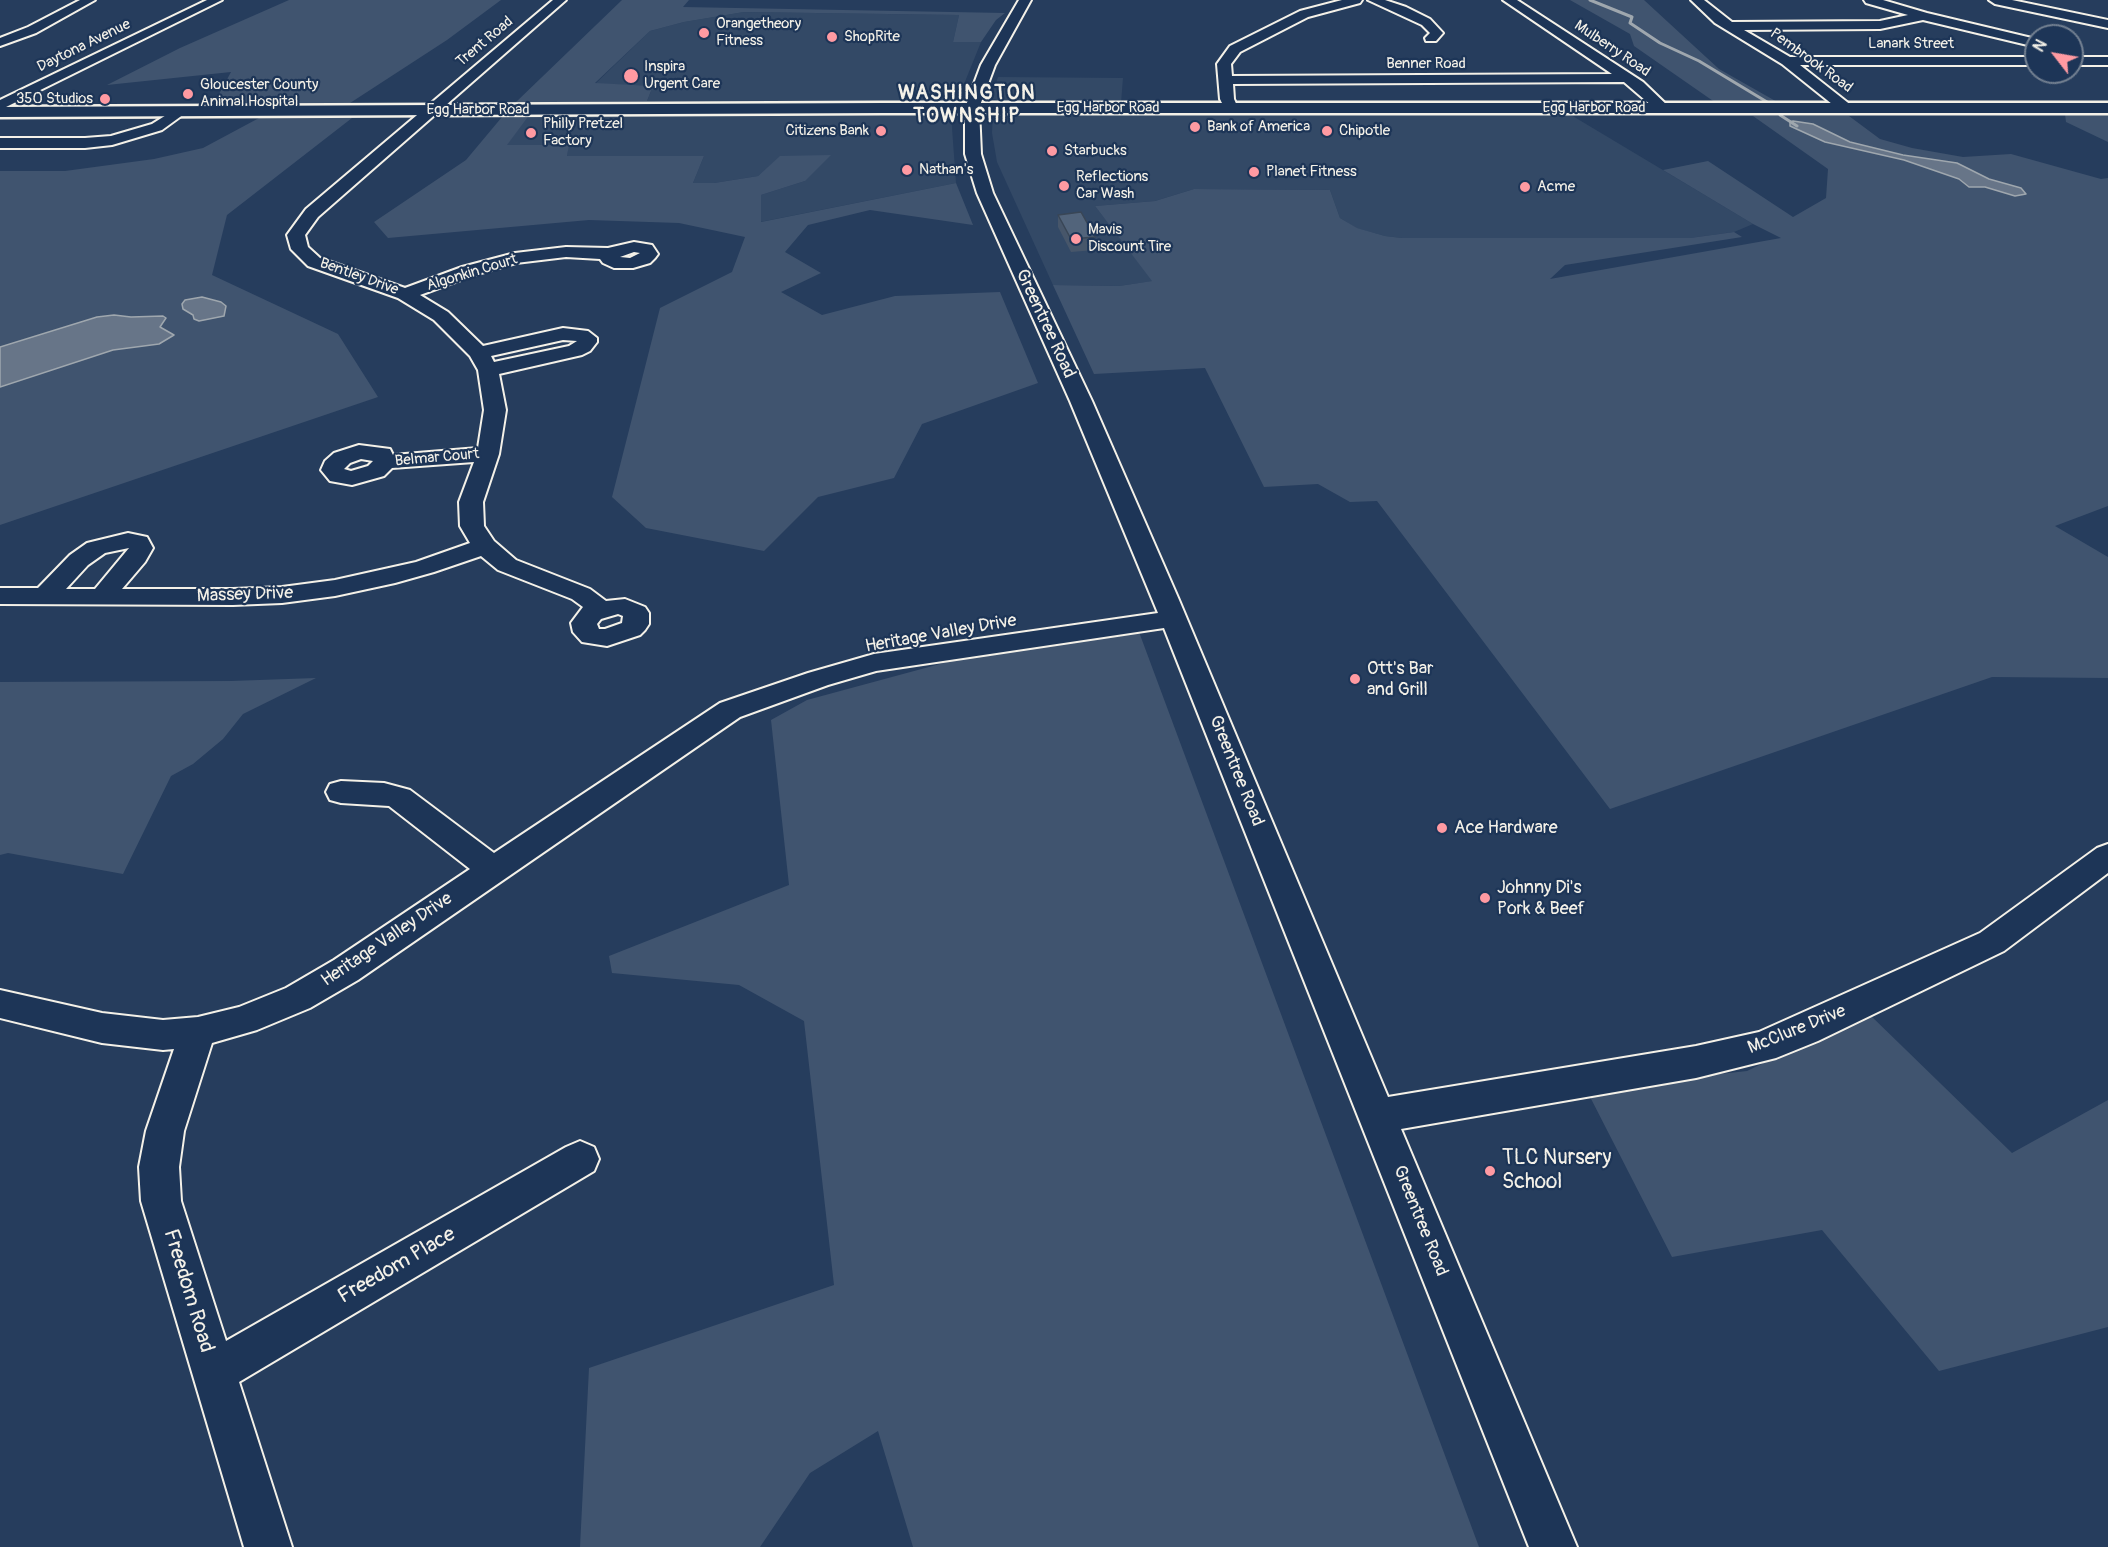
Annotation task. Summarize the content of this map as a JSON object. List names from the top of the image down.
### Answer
{
  "streets": {
    "main road": ["Egg Harbor Road"],
    "street": [
      "Trent Road",
      "Lanark Street",
      "Daytona Avenue",
      "Mulberry Road",
      "Pembrook Road",
      "Benner Road",
      "Algonkin Court",
      "Bentley Drive",
      "Greentree Road",
      "Belmar Court",
      "Massey Drive",
      "Heritage Valley Drive",
      "McClure Drive",
      "Freedom Place",
      "Freedom Road"
    ]
  },
  "crossings": [
    ["Trent Road", "Egg Harbor Road"],
    ["Trent Road", "Bentley Drive"],
    ["Lanark Street", "Pembrook Road"],
    ["Mulberry Road", "Benner Road"],
    ["Mulberry Road", "Egg Harbor Road"],
    ["Pembrook Road", "Egg Harbor Road"],
    ["Egg Harbor Road", "Bentley Drive"],
    ["Egg Harbor Road", "Greentree Road"],
    ["Algonkin Court", "Bentley Drive"],
    ["Bentley Drive", "Belmar Court"],
    ["Bentley Drive", "Massey Drive"],
    ["Greentree Road", "Heritage Valley Drive"],
    ["Greentree Road", "McClure Drive"],
    ["Heritage Valley Drive", "Freedom Road"],
    ["Freedom Place", "Freedom Road"]
  ],
  "districts": ["WASHINGTON TOWNSHIP"],
  "places": [
    "Orangetheory Fitness",
    "ShopRite",
    "Inspira Urgent Care",
    "Gloucester County Animal Hospital",
    "350 Studios",
    "Bank of America",
    "Citizens Bank",
    "Chipotle",
    "Philly Pretzel Factory",
    "Starbucks",
    "Nathan's",
    "Planet Fitness",
    "Reflections Car Wash",
    "Acme",
    "Mavis Discount Tire",
    "Ott's Bar and Grill",
    "Ace Hardware",
    "Johnny Di's Pork & Beef",
    "TLC Nursery School"
  ],
  "north": "top left"
}
